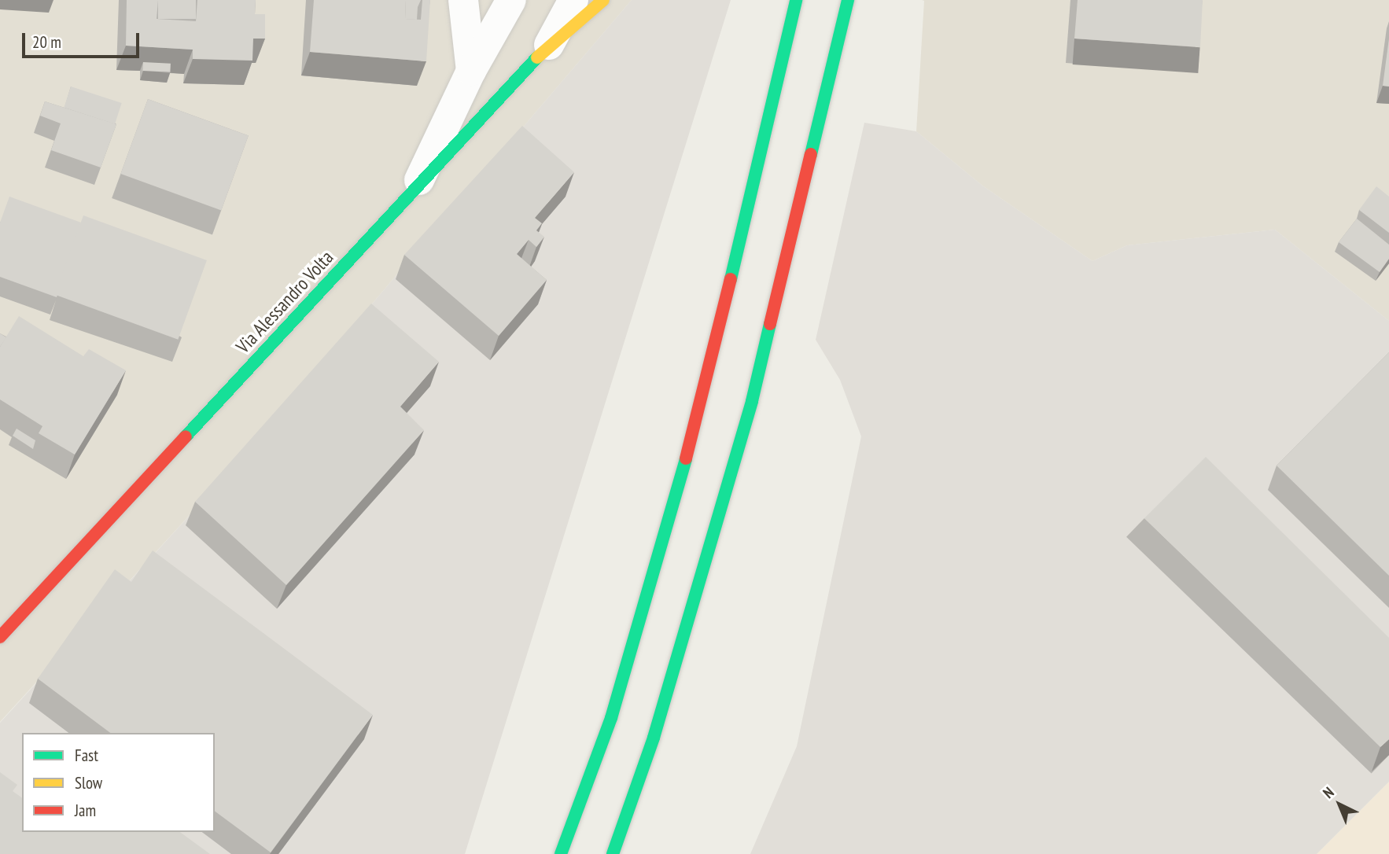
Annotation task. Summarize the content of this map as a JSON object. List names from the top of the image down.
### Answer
{
  "streets": {
    "main road": ["Via Alessandro Volta"]
  },
  "legend": ["Fast", "Slow", "Jam"],
  "scale_bar": "20 m",
  "north": "top left"
}
